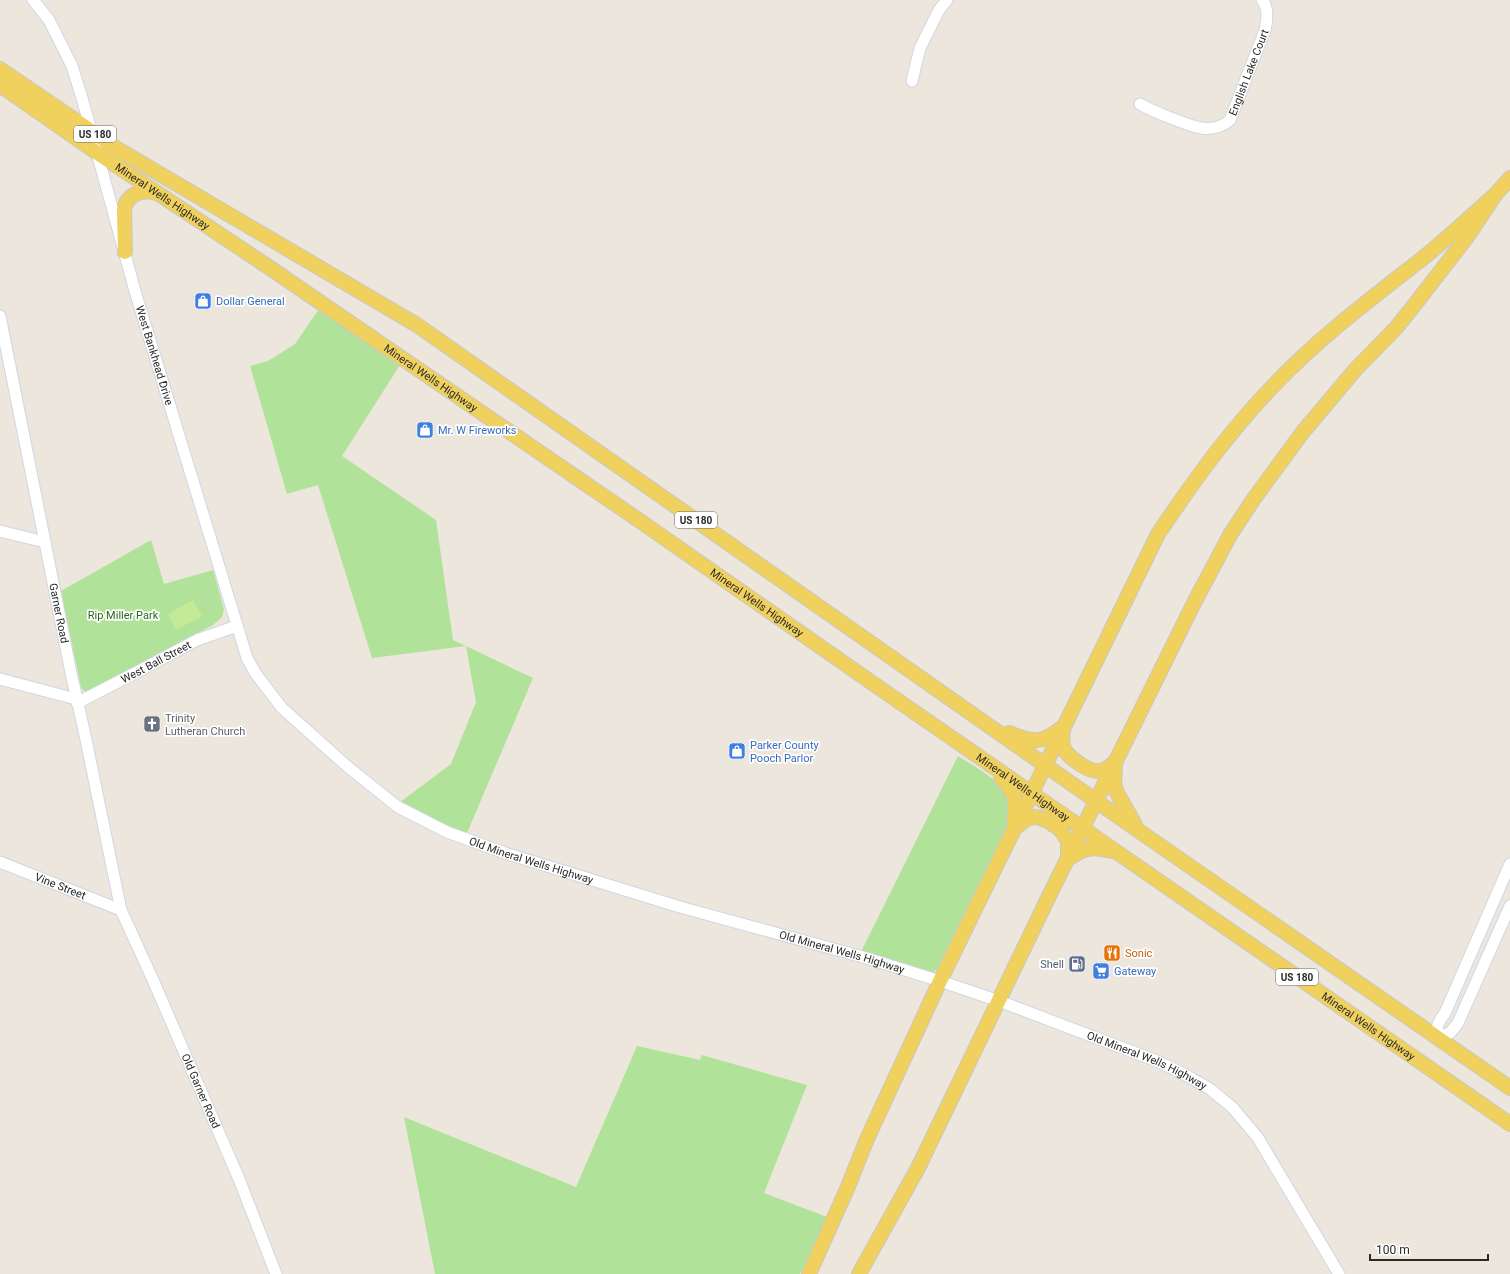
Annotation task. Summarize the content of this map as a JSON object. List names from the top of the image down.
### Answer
{
  "streets": {
    "main road": ["US 180", "Mineral Wells Highway"],
    "street": [
      "English Lake Court",
      "West Bankhead Drive",
      "Garner Road",
      "West Ball Street",
      "Old Mineral Wells Highway",
      "Vine Street",
      "Old Garner Road"
    ]
  },
  "crossings": [
    ["Mineral Wells Highway", "West Bankhead Drive"],
    ["West Bankhead Drive", "West Ball Street"],
    ["West Bankhead Drive", "Old Mineral Wells Highway"],
    ["Garner Road", "West Ball Street"],
    ["Garner Road", "Vine Street"],
    ["Garner Road", "Old Garner Road"],
    ["Vine Street", "Old Garner Road"]
  ],
  "parks": ["Rip Miller Park"],
  "places": {
    "shop": ["Dollar General", "Mr. W Fireworks", "Parker County Pooch Parlor"],
    "church": ["Trinity Lutheran Church"],
    "restaurant": ["Sonic"],
    "fuel station": ["Shell"],
    "supermarket": ["Gateway"]
  },
  "scale_bar": "100 m"
}
